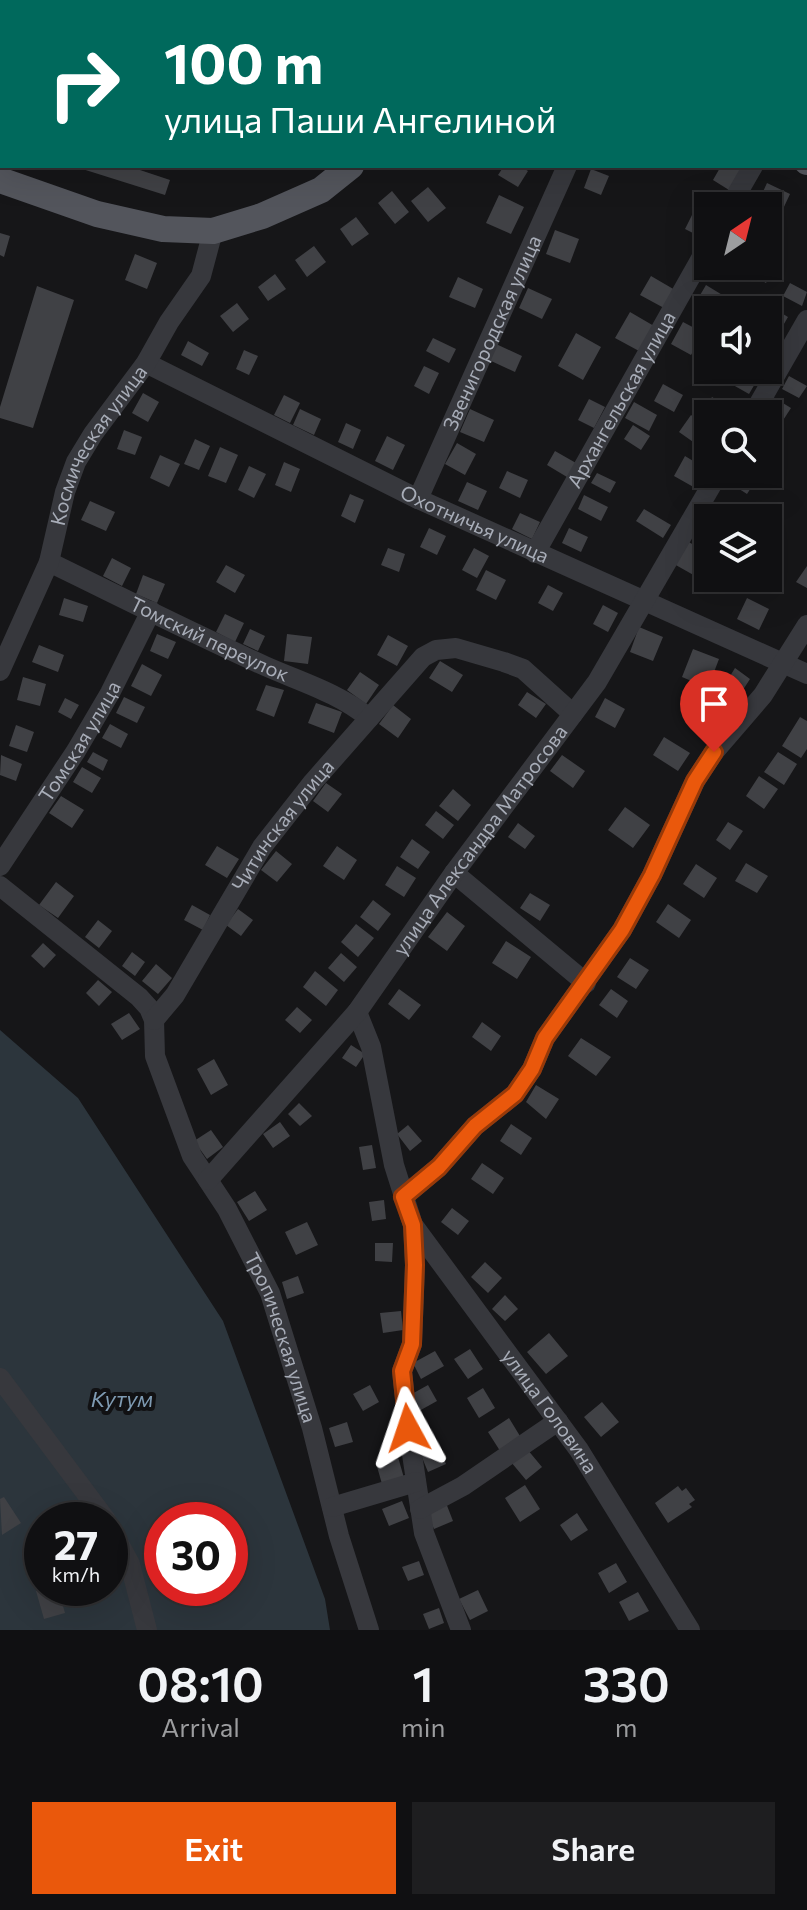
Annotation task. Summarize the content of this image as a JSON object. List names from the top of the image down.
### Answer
{
  "streets": {
    "street": [
      "Звенигородская улица",
      "Архангельская улица",
      "Космическая улица",
      "Охотничья улица",
      "Томский переулок",
      "Томская улица",
      "Читинская улица",
      "улица Александра Матросова",
      "Тропическая улица",
      "улица Головина"
    ]
  },
  "crossings": [
    ["Звенигородская улица", "Охотничья улица"],
    ["Архангельская улица", "Охотничья улица"],
    ["Космическая улица", "Охотничья улица"],
    ["Космическая улица", "Томский переулок"],
    ["Охотничья улица", "улица Александра Матросова"],
    ["Томский переулок", "Томская улица"],
    ["Томский переулок", "Читинская улица"],
    ["Читинская улица", "улица Александра Матросова"],
    ["Читинская улица", "Тропическая улица"],
    ["улица Александра Матросова", "Тропическая улица"],
    ["улица Александра Матросова", "улица Головина"]
  ],
  "water": ["Кутум"],
  "north": "top right",
  "page": {
    "turn": ["100 m", "улица Паши Ангелиной"],
    "speed": "27 km/h",
    "limit": "30",
    "eta": [
      "08:10",
      "Arrival",
      "1",
      "min",
      "330",
      "m"
    ],
    "buttons": ["Exit", "Share"]
  }
}
